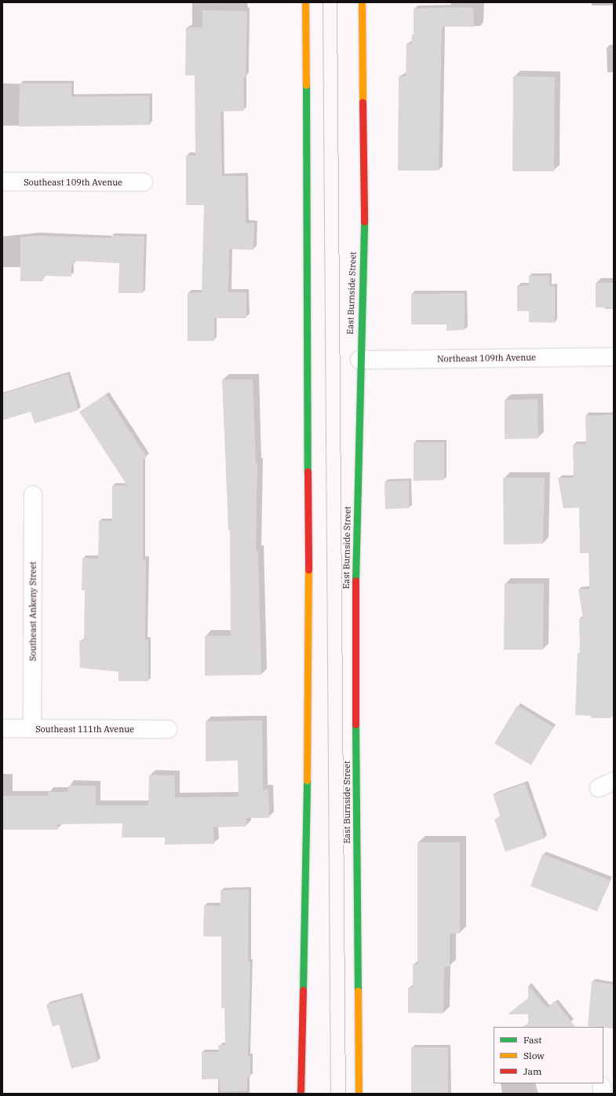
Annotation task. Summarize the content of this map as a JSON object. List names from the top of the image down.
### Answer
{
  "streets": {
    "street": [
      "Southeast 109th Avenue",
      "East Burnside Street",
      "Northeast 109th Avenue",
      "Southeast Ankeny Street",
      "Southeast 111th Avenue"
    ]
  },
  "crossings": [
    ["East Burnside Street", "Northeast 109th Avenue"],
    ["Southeast Ankeny Street", "Southeast 111th Avenue"]
  ],
  "legend": ["Fast", "Slow", "Jam"]
}
